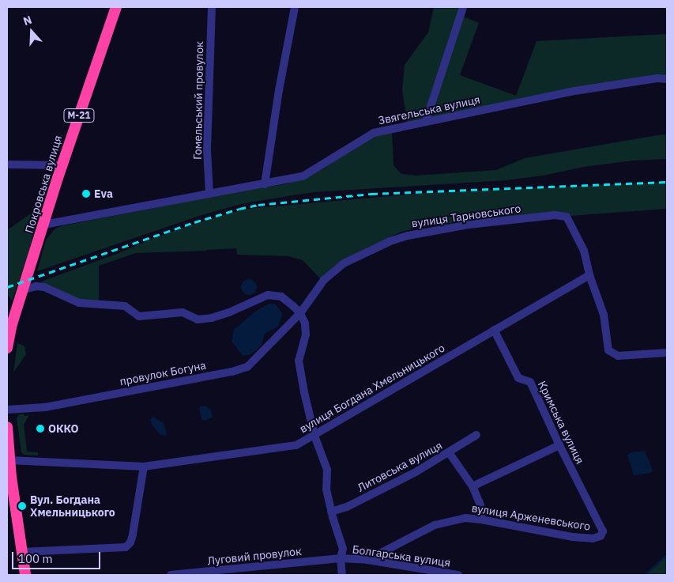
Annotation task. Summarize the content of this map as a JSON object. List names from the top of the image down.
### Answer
{
  "streets": {
    "highway": ["М-21", "Покровська вулиця"],
    "street": [
      "Гомельський провулок",
      "Звягельська вулиця",
      "вулиця Тарновського",
      "провулок Богуна",
      "вулиця Богдана Хмельницького",
      "Кримська вулиця",
      "Литовська вулиця",
      "вулиця Арженевського",
      "Луговий провулок",
      "Болгарська вулиця"
    ]
  },
  "crossings": [
    ["Гомельський провулок", "Звягельська вулиця"],
    ["Звягельська вулиця", "Покровська вулиця"],
    ["вулиця Тарновського", "провулок Богуна"],
    ["вулиця Тарновського", "вулиця Богдана Хмельницького"],
    ["вулиця Богдана Хмельницького", "Кримська вулиця"],
    ["Кримська вулиця", "вулиця Арженевського"],
    ["вулиця Арженевського", "Болгарська вулиця"],
    ["Луговий провулок", "Болгарська вулиця"]
  ],
  "places": ["Eva", "ОККО", "Вул. Богдана Хмельницького"],
  "scale_bar": "100 m",
  "north": "top"
}
